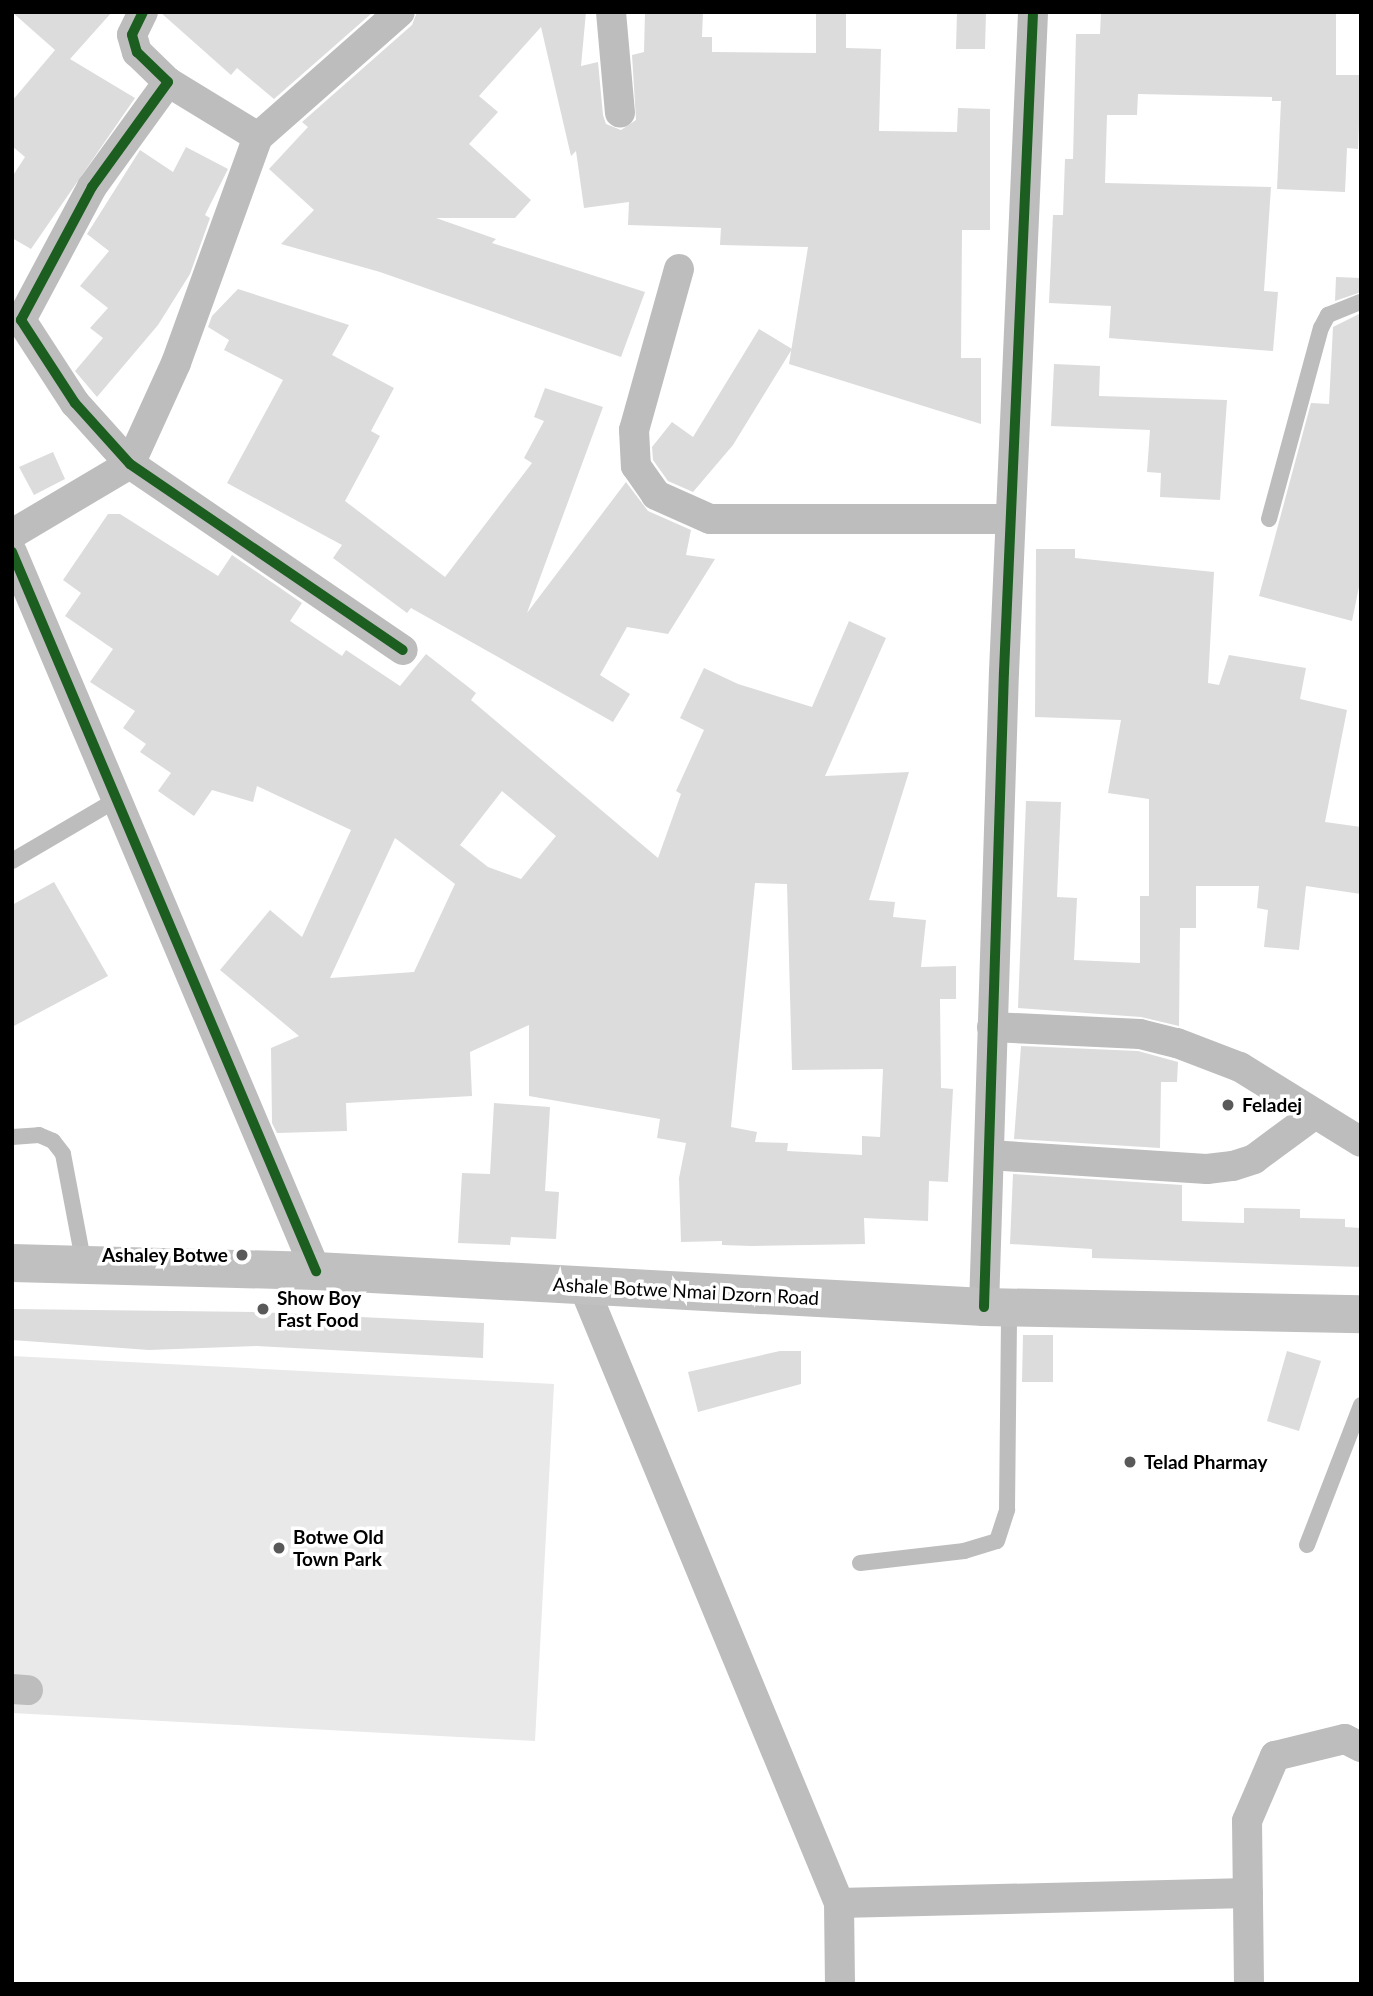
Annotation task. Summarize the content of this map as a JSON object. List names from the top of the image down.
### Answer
{
  "streets": {
    "main road": ["Ashale Botwe Nmai Dzorn Road"]
  },
  "places": [
    "Feladej",
    "Ashaley Botwe",
    "Show Boy Fast Food",
    "Telad Pharmay",
    "Botwe Old Town Park"
  ]
}
